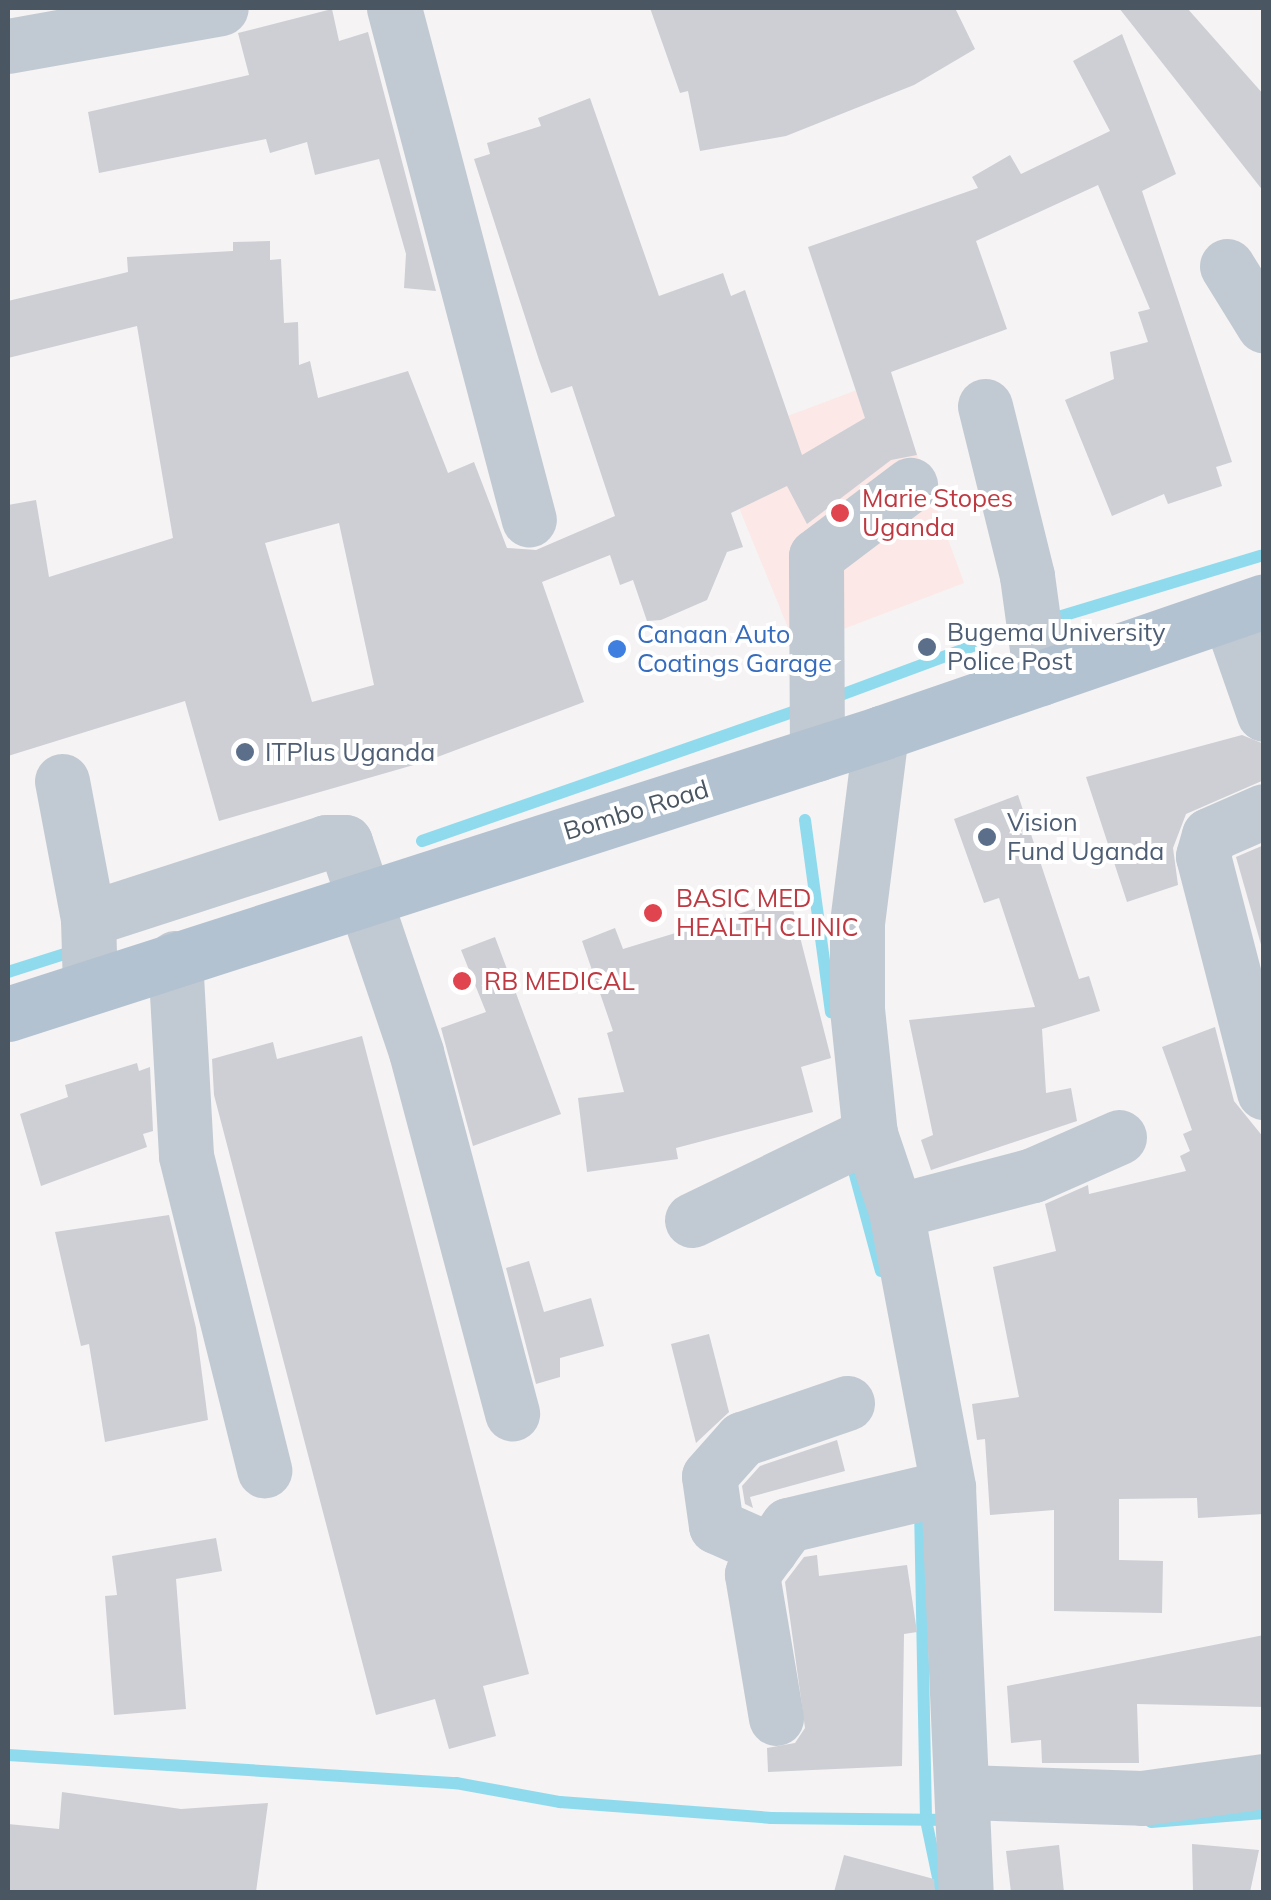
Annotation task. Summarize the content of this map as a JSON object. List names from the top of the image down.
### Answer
{
  "streets": {
    "main road": ["Bombo Road"]
  },
  "places": [
    "Marie Stopes Uganda",
    "Bugema University Police Post",
    "Canaan Auto Coatings Garage",
    "ITPlus Uganda",
    "Vision Fund Uganda",
    "BASIC MED HEALTH CLINIC",
    "RB MEDICAL"
  ]
}
